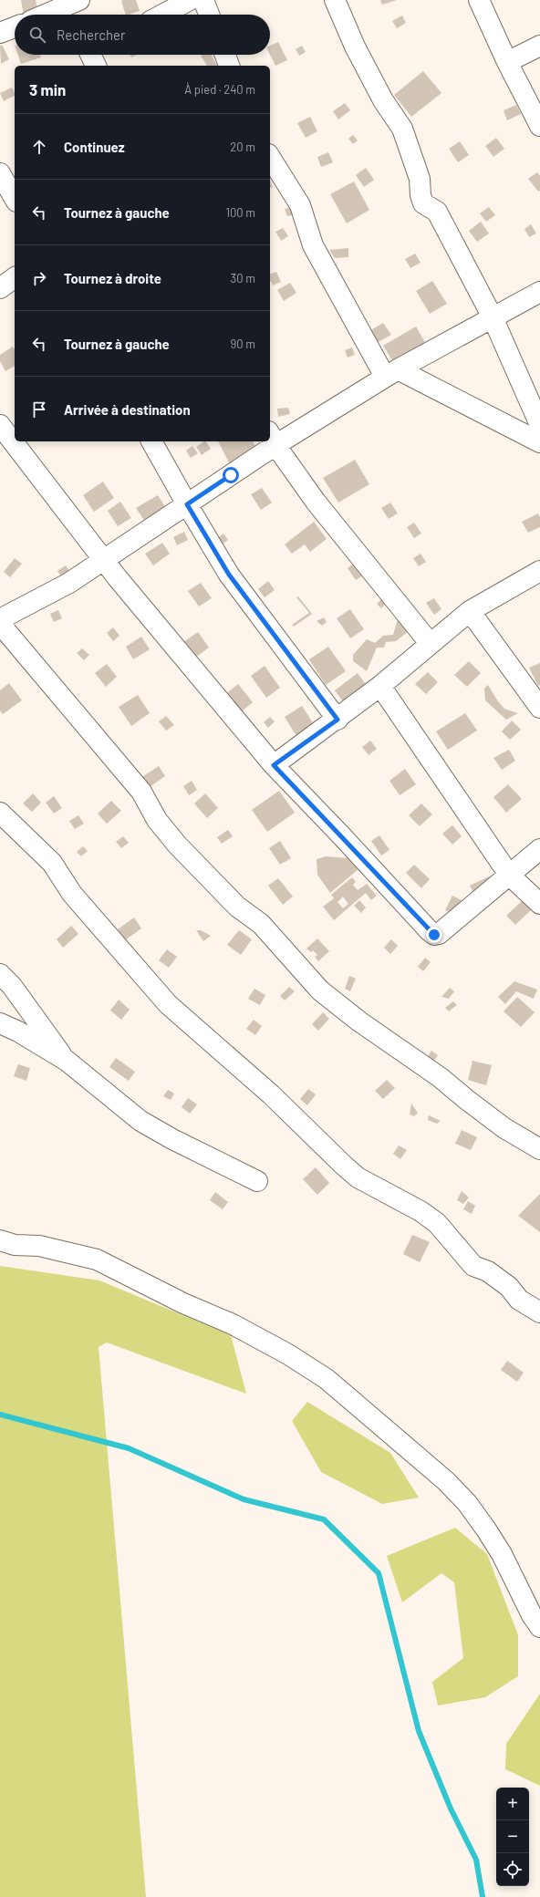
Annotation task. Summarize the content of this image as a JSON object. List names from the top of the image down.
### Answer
{
  "page": {
    "search": "Rechercher",
    "heading": ["3 min", "À pied · 240 m"],
    "list": [
      ["Continuez", "20 m"],
      ["Tournez à gauche", "100 m"],
      ["Tournez à droite", "30 m"],
      ["Tournez à gauche", "90 m"],
      "Arrivée à destination"
    ],
    "map_buttons": ["+", "−"]
  }
}
